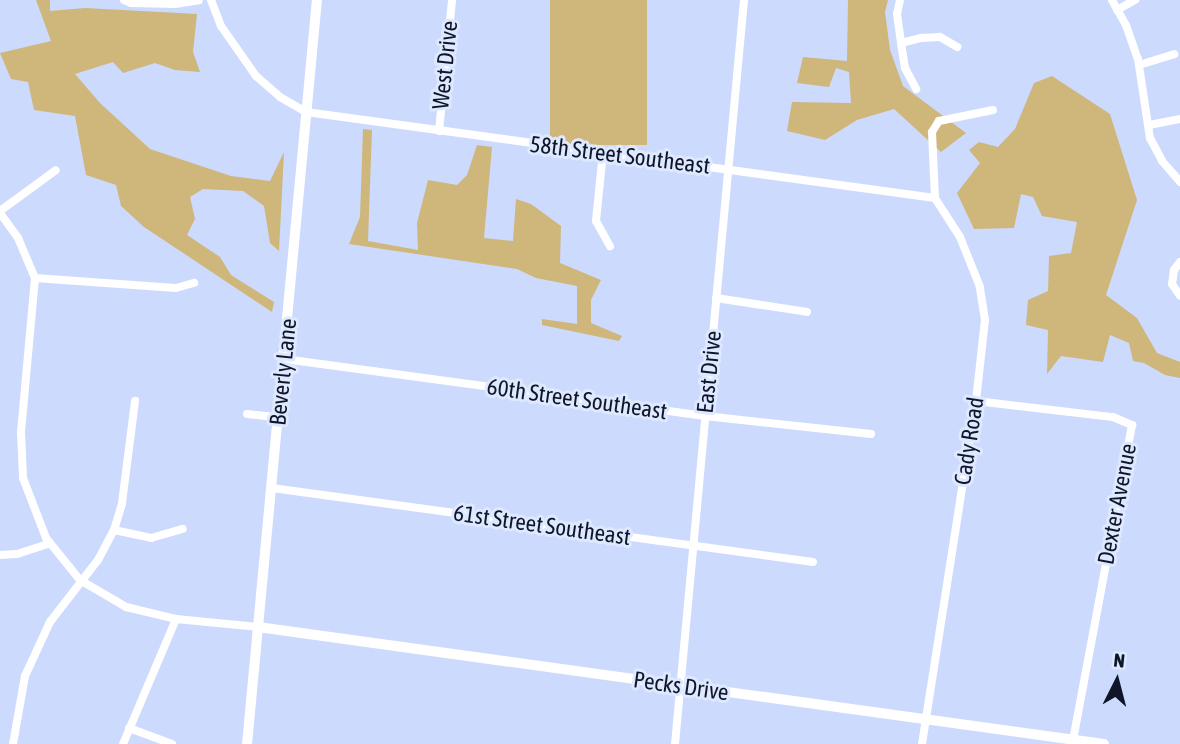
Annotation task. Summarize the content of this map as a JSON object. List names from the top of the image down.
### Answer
{
  "streets": {
    "street": [
      "West Drive",
      "58th Street Southeast",
      "Beverly Lane",
      "East Drive",
      "60th Street Southeast",
      "Cady Road",
      "Dexter Avenue",
      "61st Street Southeast",
      "Pecks Drive"
    ]
  },
  "crossings": [
    ["West Drive", "58th Street Southeast"],
    ["58th Street Southeast", "Beverly Lane"],
    ["58th Street Southeast", "East Drive"],
    ["58th Street Southeast", "Cady Road"],
    ["Beverly Lane", "60th Street Southeast"],
    ["Beverly Lane", "61st Street Southeast"],
    ["Beverly Lane", "Pecks Drive"],
    ["East Drive", "60th Street Southeast"],
    ["East Drive", "61st Street Southeast"],
    ["East Drive", "Pecks Drive"],
    ["Cady Road", "Dexter Avenue"],
    ["Cady Road", "Pecks Drive"],
    ["Dexter Avenue", "Pecks Drive"]
  ],
  "north": "top"
}
